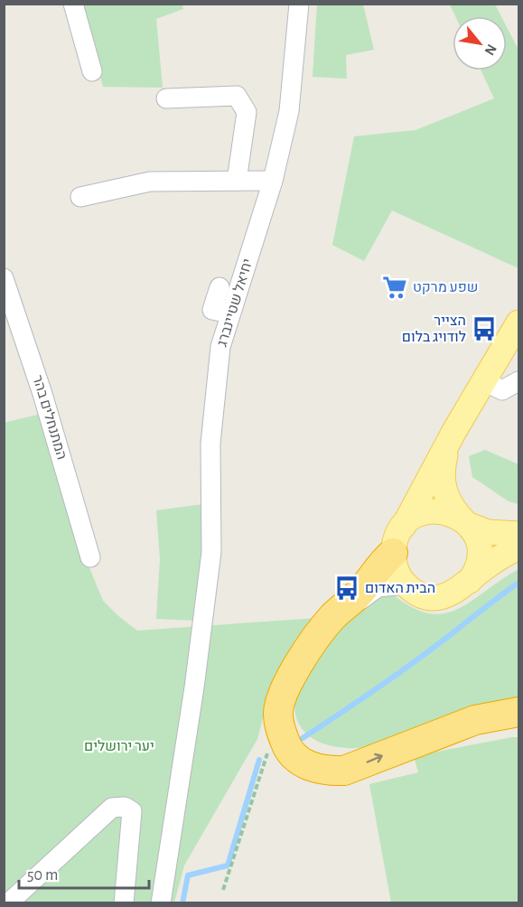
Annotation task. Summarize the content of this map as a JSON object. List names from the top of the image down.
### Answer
{
  "streets": {
    "street": ["יחיאל שטיינברג", "המתנחלים בהר"]
  },
  "parks": ["יער ירושלים"],
  "places": {
    "supermarket": ["שפע מרקט"],
    "bus stop": ["הצייר לודויג בלום", "הבית האדום"]
  },
  "scale_bar": "50 m",
  "north": "bottom right"
}
